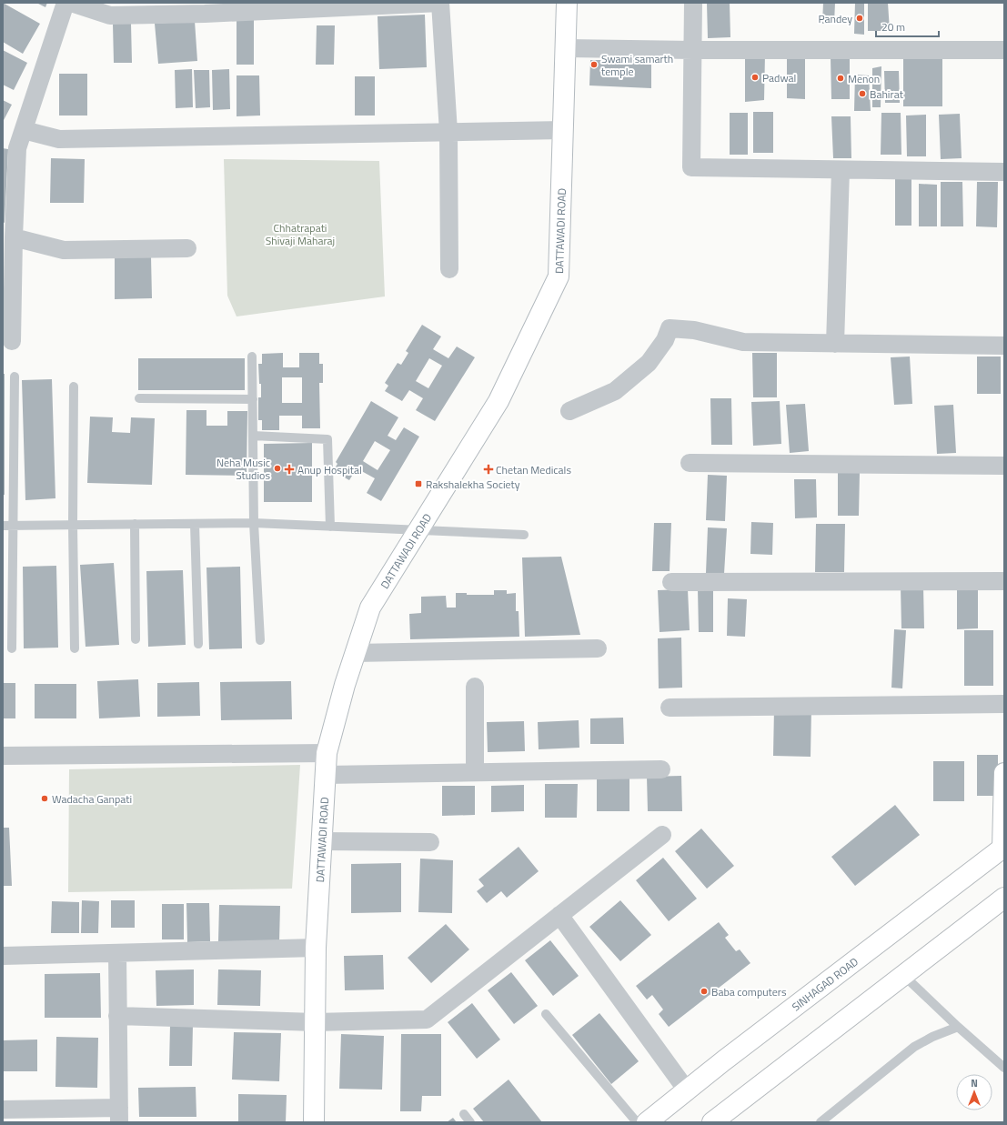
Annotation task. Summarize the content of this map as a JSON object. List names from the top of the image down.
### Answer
{
  "streets": {
    "street": ["DATTAWADI ROAD", "SINHAGAD ROAD"]
  },
  "parks": ["Chhatrapati Shivaji Maharaj"],
  "places": {
    "other": [
      "Pandey",
      "Swami samarth temple",
      "Padwal",
      "Menon",
      "Bahirat",
      "Neha Music Studios",
      "Wadacha Ganpati",
      "Baba computers"
    ],
    "health": ["Anup Hospital", "Chetan Medicals"],
    "transit": ["Rakshalekha Society"]
  },
  "scale_bar": "20 m",
  "north": "top"
}
